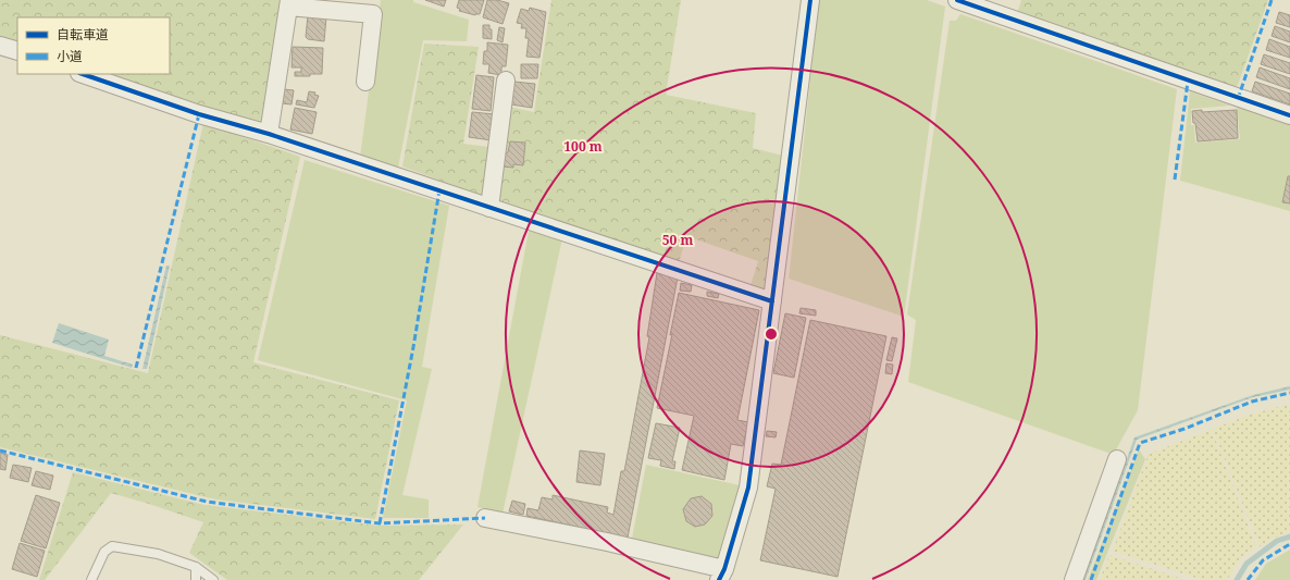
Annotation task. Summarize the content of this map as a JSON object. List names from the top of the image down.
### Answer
{
  "legend": ["自転車道", "小道"],
  "rings": ["100 m", "50 m"]
}
